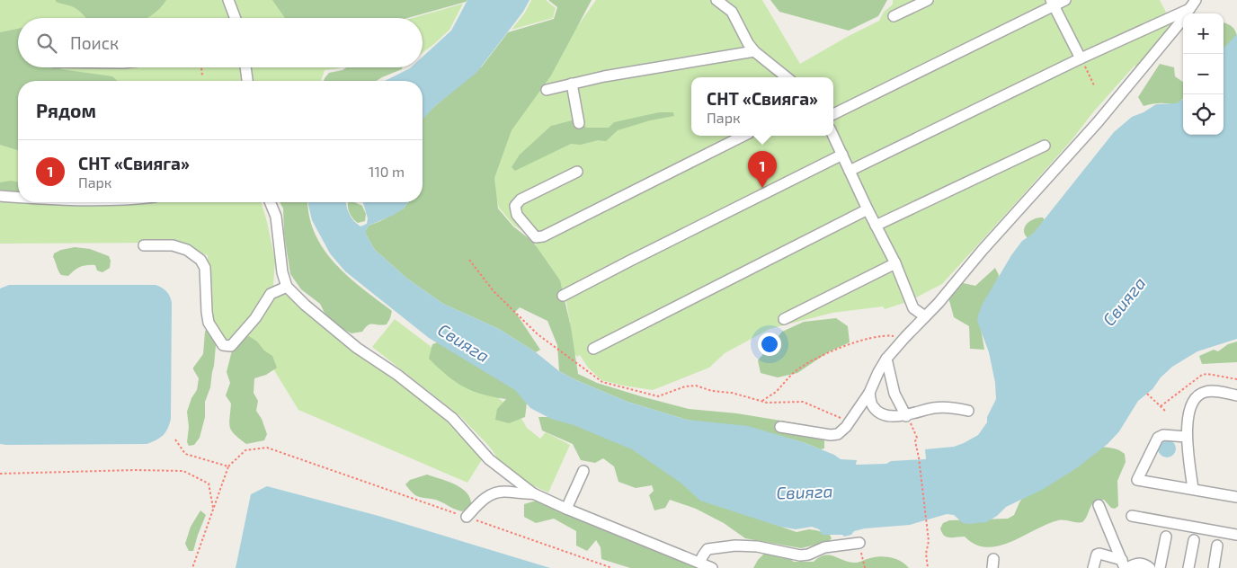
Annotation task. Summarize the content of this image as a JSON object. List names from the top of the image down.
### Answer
{
  "water": ["Свияга"],
  "page": {
    "map_buttons": ["+", "−"],
    "search": "Поиск",
    "popup": ["СНТ «Свияга»", "Парк"],
    "heading": "Рядом",
    "list": [
      {
        "mark": "1",
        "name": "СНТ «Свияга»",
        "note": "Парк",
        "value": "110 m"
      }
    ],
    "pins": "1"
  }
}
